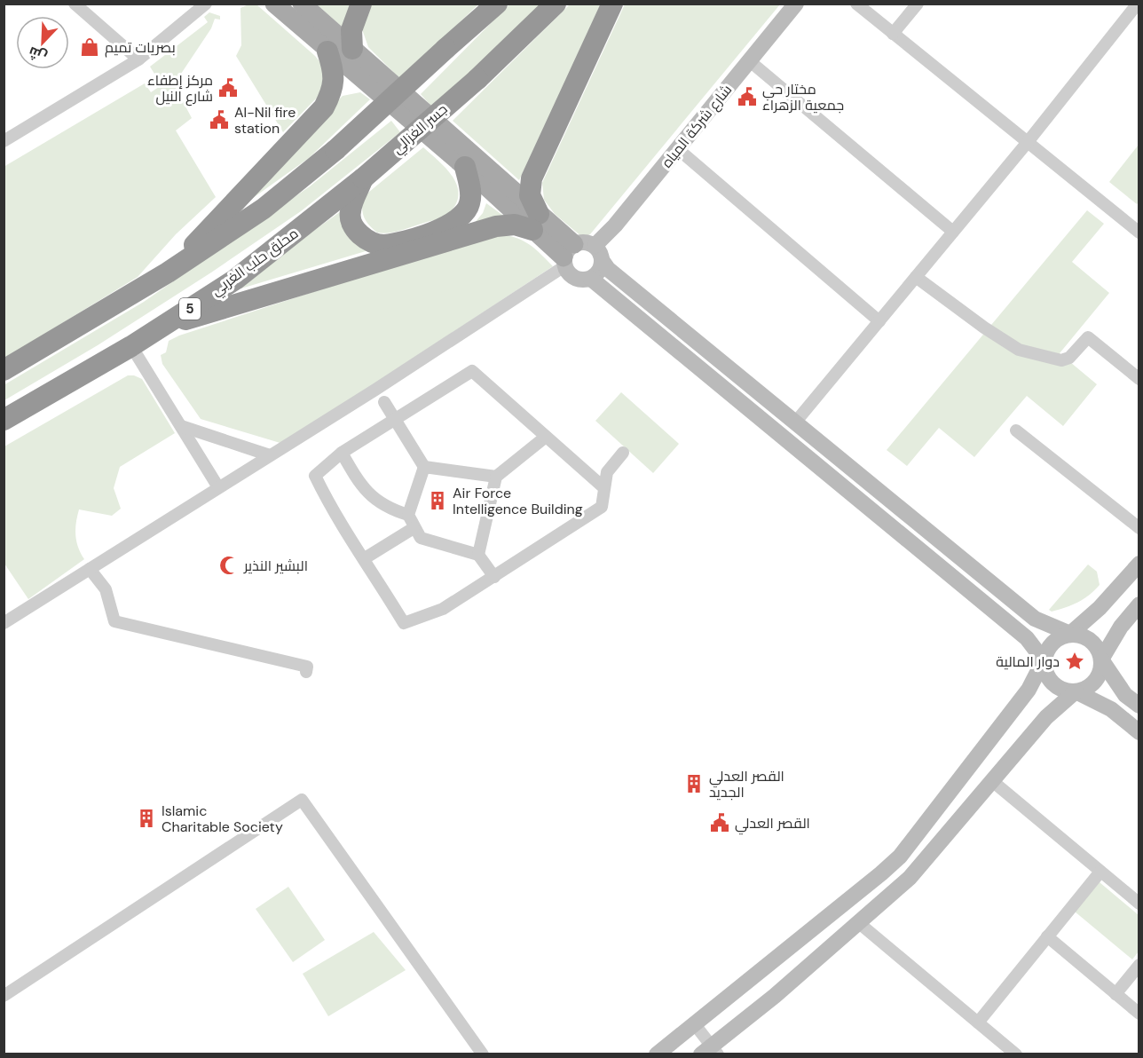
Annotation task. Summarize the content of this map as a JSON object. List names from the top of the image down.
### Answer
{
  "streets": {
    "highway": ["جسر الغزالي", "محلق حلب الغربي", "5"],
    "main road": ["شارع شركة المياه"]
  },
  "crossings": [
    ["جسر الغزالي", "محلق حلب الغربي"]
  ],
  "places": {
    "shop": ["بصريات تميم"],
    "public building": [
      "مركز إطفاء شارع النيل",
      "مختار حي جمعية الزهراء",
      "Al-Nil fire station",
      "القصر العدلي"
    ],
    "building": ["Air Force Intelligence Building", "القصر العدلي الجديد", "Islamic Charitable Society"],
    "mosque": ["البشير النذير"],
    "place": ["دوار المالية"]
  },
  "north": "bottom left"
}
